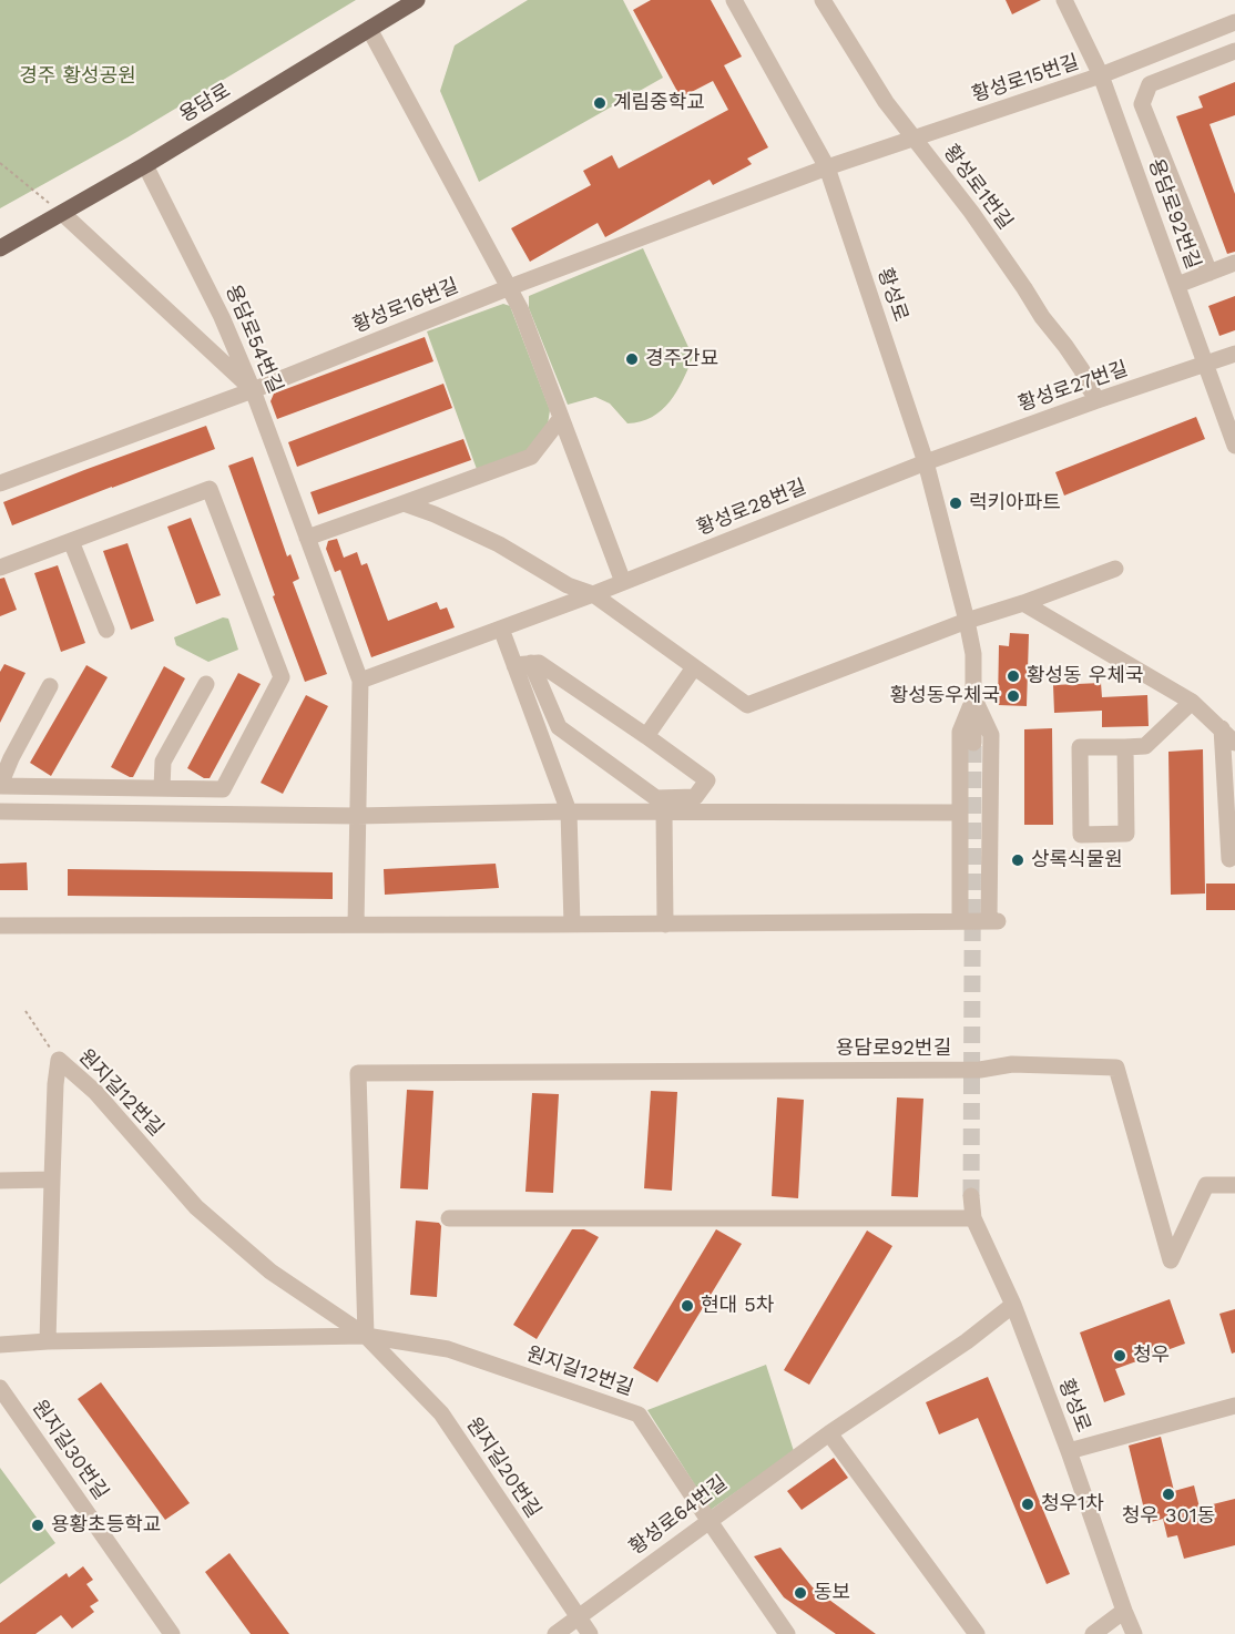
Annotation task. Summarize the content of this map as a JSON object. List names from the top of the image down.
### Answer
{
  "streets": {
    "main road": ["용담로"],
    "street": [
      "황성로15번길",
      "황성로1번길",
      "용담로92번길",
      "황성로",
      "황성로16번길",
      "용담로54번길",
      "황성로27번길",
      "황성로28번길",
      "원지길12번길",
      "원지길30번길",
      "원지길20번길",
      "황성로64번길"
    ]
  },
  "crossings": [
    ["황성로15번길", "황성로1번길"],
    ["황성로15번길", "용담로92번길"],
    ["황성로15번길", "황성로"],
    ["황성로15번길", "황성로16번길"],
    ["용담로", "용담로54번길"],
    ["황성로1번길", "황성로27번길"],
    ["용담로92번길", "황성로27번길"],
    ["용담로92번길", "원지길12번길"],
    ["용담로92번길", "원지길20번길"],
    ["황성로", "황성로16번길"],
    ["황성로", "황성로27번길"],
    ["황성로", "황성로28번길"],
    ["황성로", "황성로64번길"],
    ["황성로16번길", "용담로54번길"],
    ["용담로54번길", "황성로28번길"],
    ["황성로27번길", "황성로28번길"],
    ["원지길12번길", "원지길20번길"],
    ["원지길12번길", "황성로64번길"],
    ["원지길20번길", "황성로64번길"]
  ],
  "parks": ["경주 황성공원"],
  "places": [
    "계림중학교",
    "경주간묘",
    "럭키아파트",
    "황성동 우체국",
    "황성동우체국",
    "상록식물원",
    "현대 5차",
    "청우",
    "청우 301동",
    "청우1차",
    "용황초등학교",
    "동보"
  ]
}
